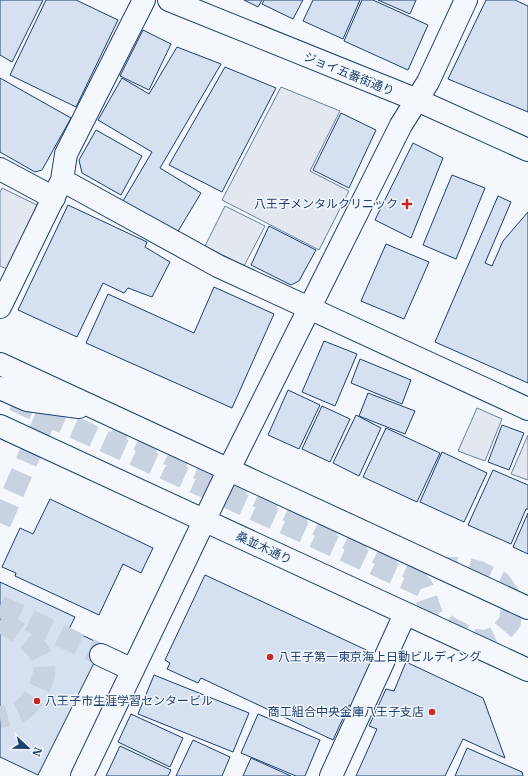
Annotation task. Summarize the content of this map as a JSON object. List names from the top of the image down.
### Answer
{
  "streets": {
    "street": ["ジョイ五番街通り", "桑並木通り"]
  },
  "places": {
    "health": ["八王子メンタルクリニック"],
    "other": ["八王子第一東京海上日動ビルディング", "八王子市生涯学習センタービル", "商工組合中央金庫八王子支店"]
  },
  "north": "right"
}
